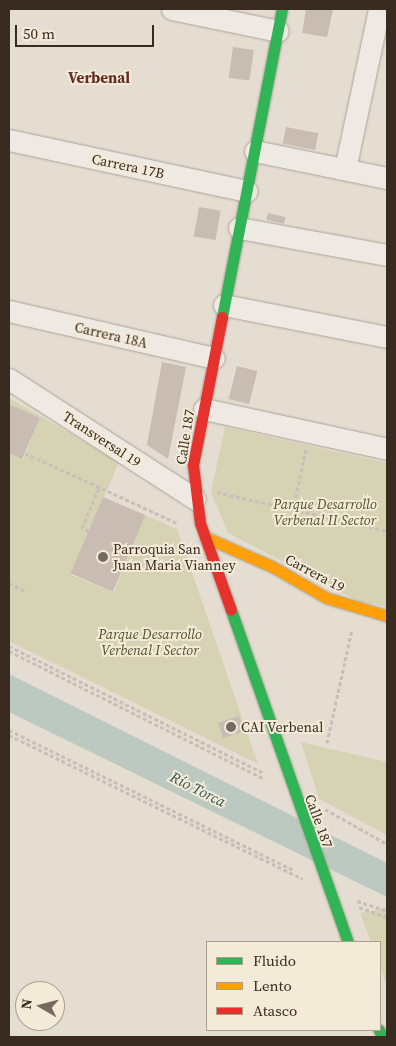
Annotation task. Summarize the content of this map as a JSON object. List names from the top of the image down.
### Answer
{
  "streets": {
    "street": [
      "Carrera 17B",
      "Carrera 18A",
      "Calle 187",
      "Transversal 19",
      "Carrera 19"
    ]
  },
  "crossings": [
    ["Carrera 17B", "Calle 187"],
    ["Carrera 18A", "Calle 187"],
    ["Calle 187", "Transversal 19"],
    ["Calle 187", "Carrera 19"]
  ],
  "districts": ["Verbenal"],
  "water": ["Río Torca"],
  "parks": ["Parque Desarrollo Verbenal II Sector", "Parque Desarrollo Verbenal I Sector"],
  "places": ["Parroquia San Juan Maria Vianney", "CAI Verbenal"],
  "legend": ["Fluido", "Lento", "Atasco"],
  "scale_bar": "50 m",
  "north": "left"
}
